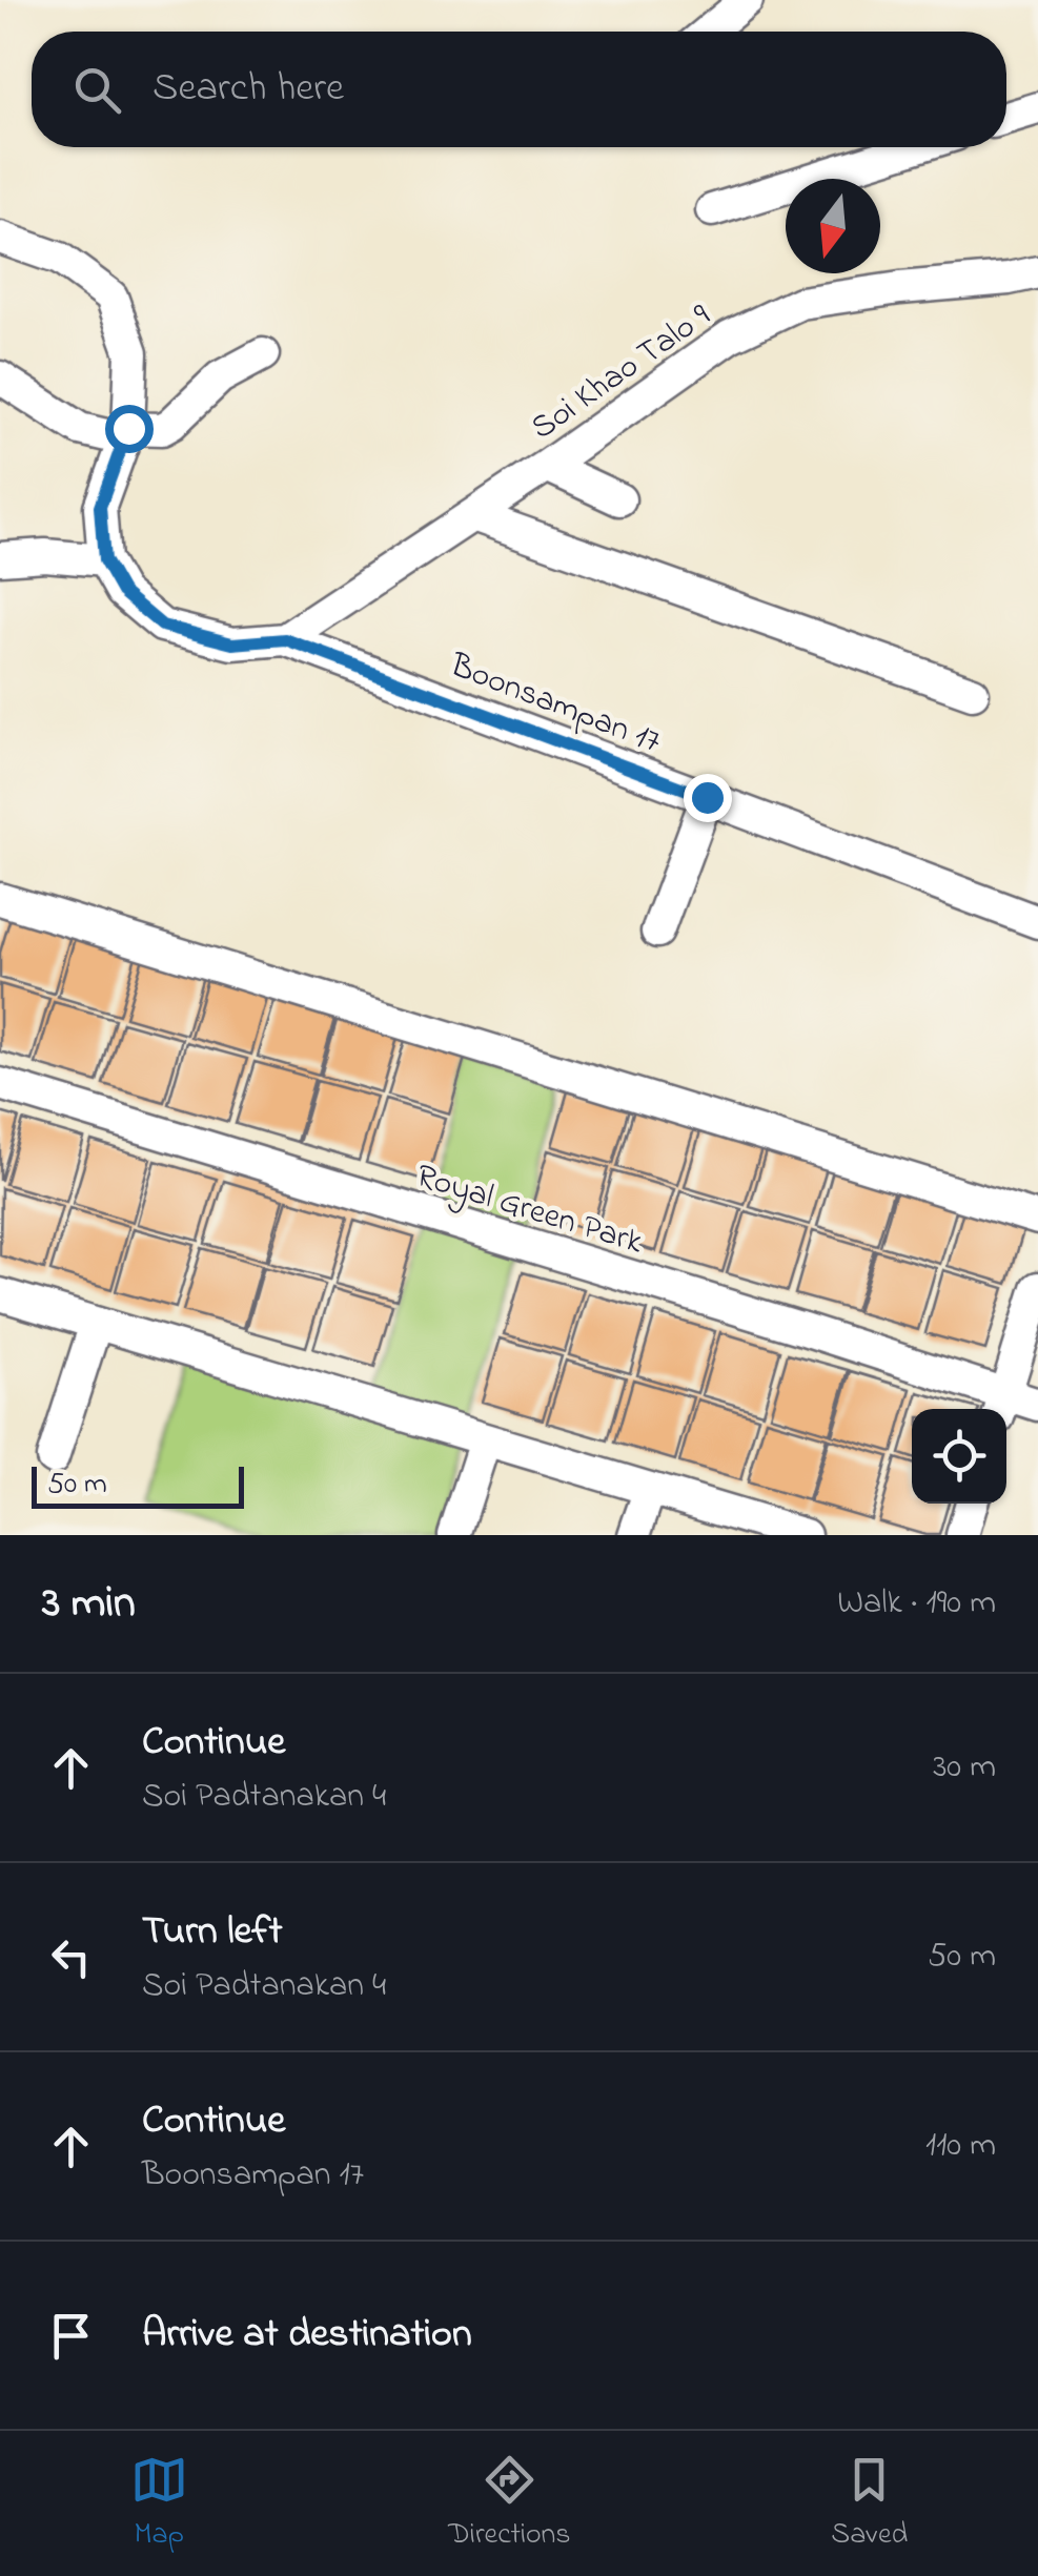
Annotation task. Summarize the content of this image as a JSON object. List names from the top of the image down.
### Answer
{
  "streets": {
    "street": ["Soi Khao Talo 9", "Boonsampan 17", "Royal Green Park"]
  },
  "crossings": [
    ["Soi Khao Talo 9", "Boonsampan 17"]
  ],
  "scale_bar": "50 m",
  "north": "bottom",
  "page": {
    "search": "Search here",
    "scale": "50 m",
    "heading": ["3 min", "Walk · 190 m"],
    "list": [
      ["Continue", "Soi Padtanakan 4", "30 m"],
      ["Turn left", "Soi Padtanakan 4", "50 m"],
      ["Continue", "Boonsampan 17", "110 m"],
      "Arrive at destination"
    ],
    "nav": ["Map", "Directions", "Saved"]
  }
}
